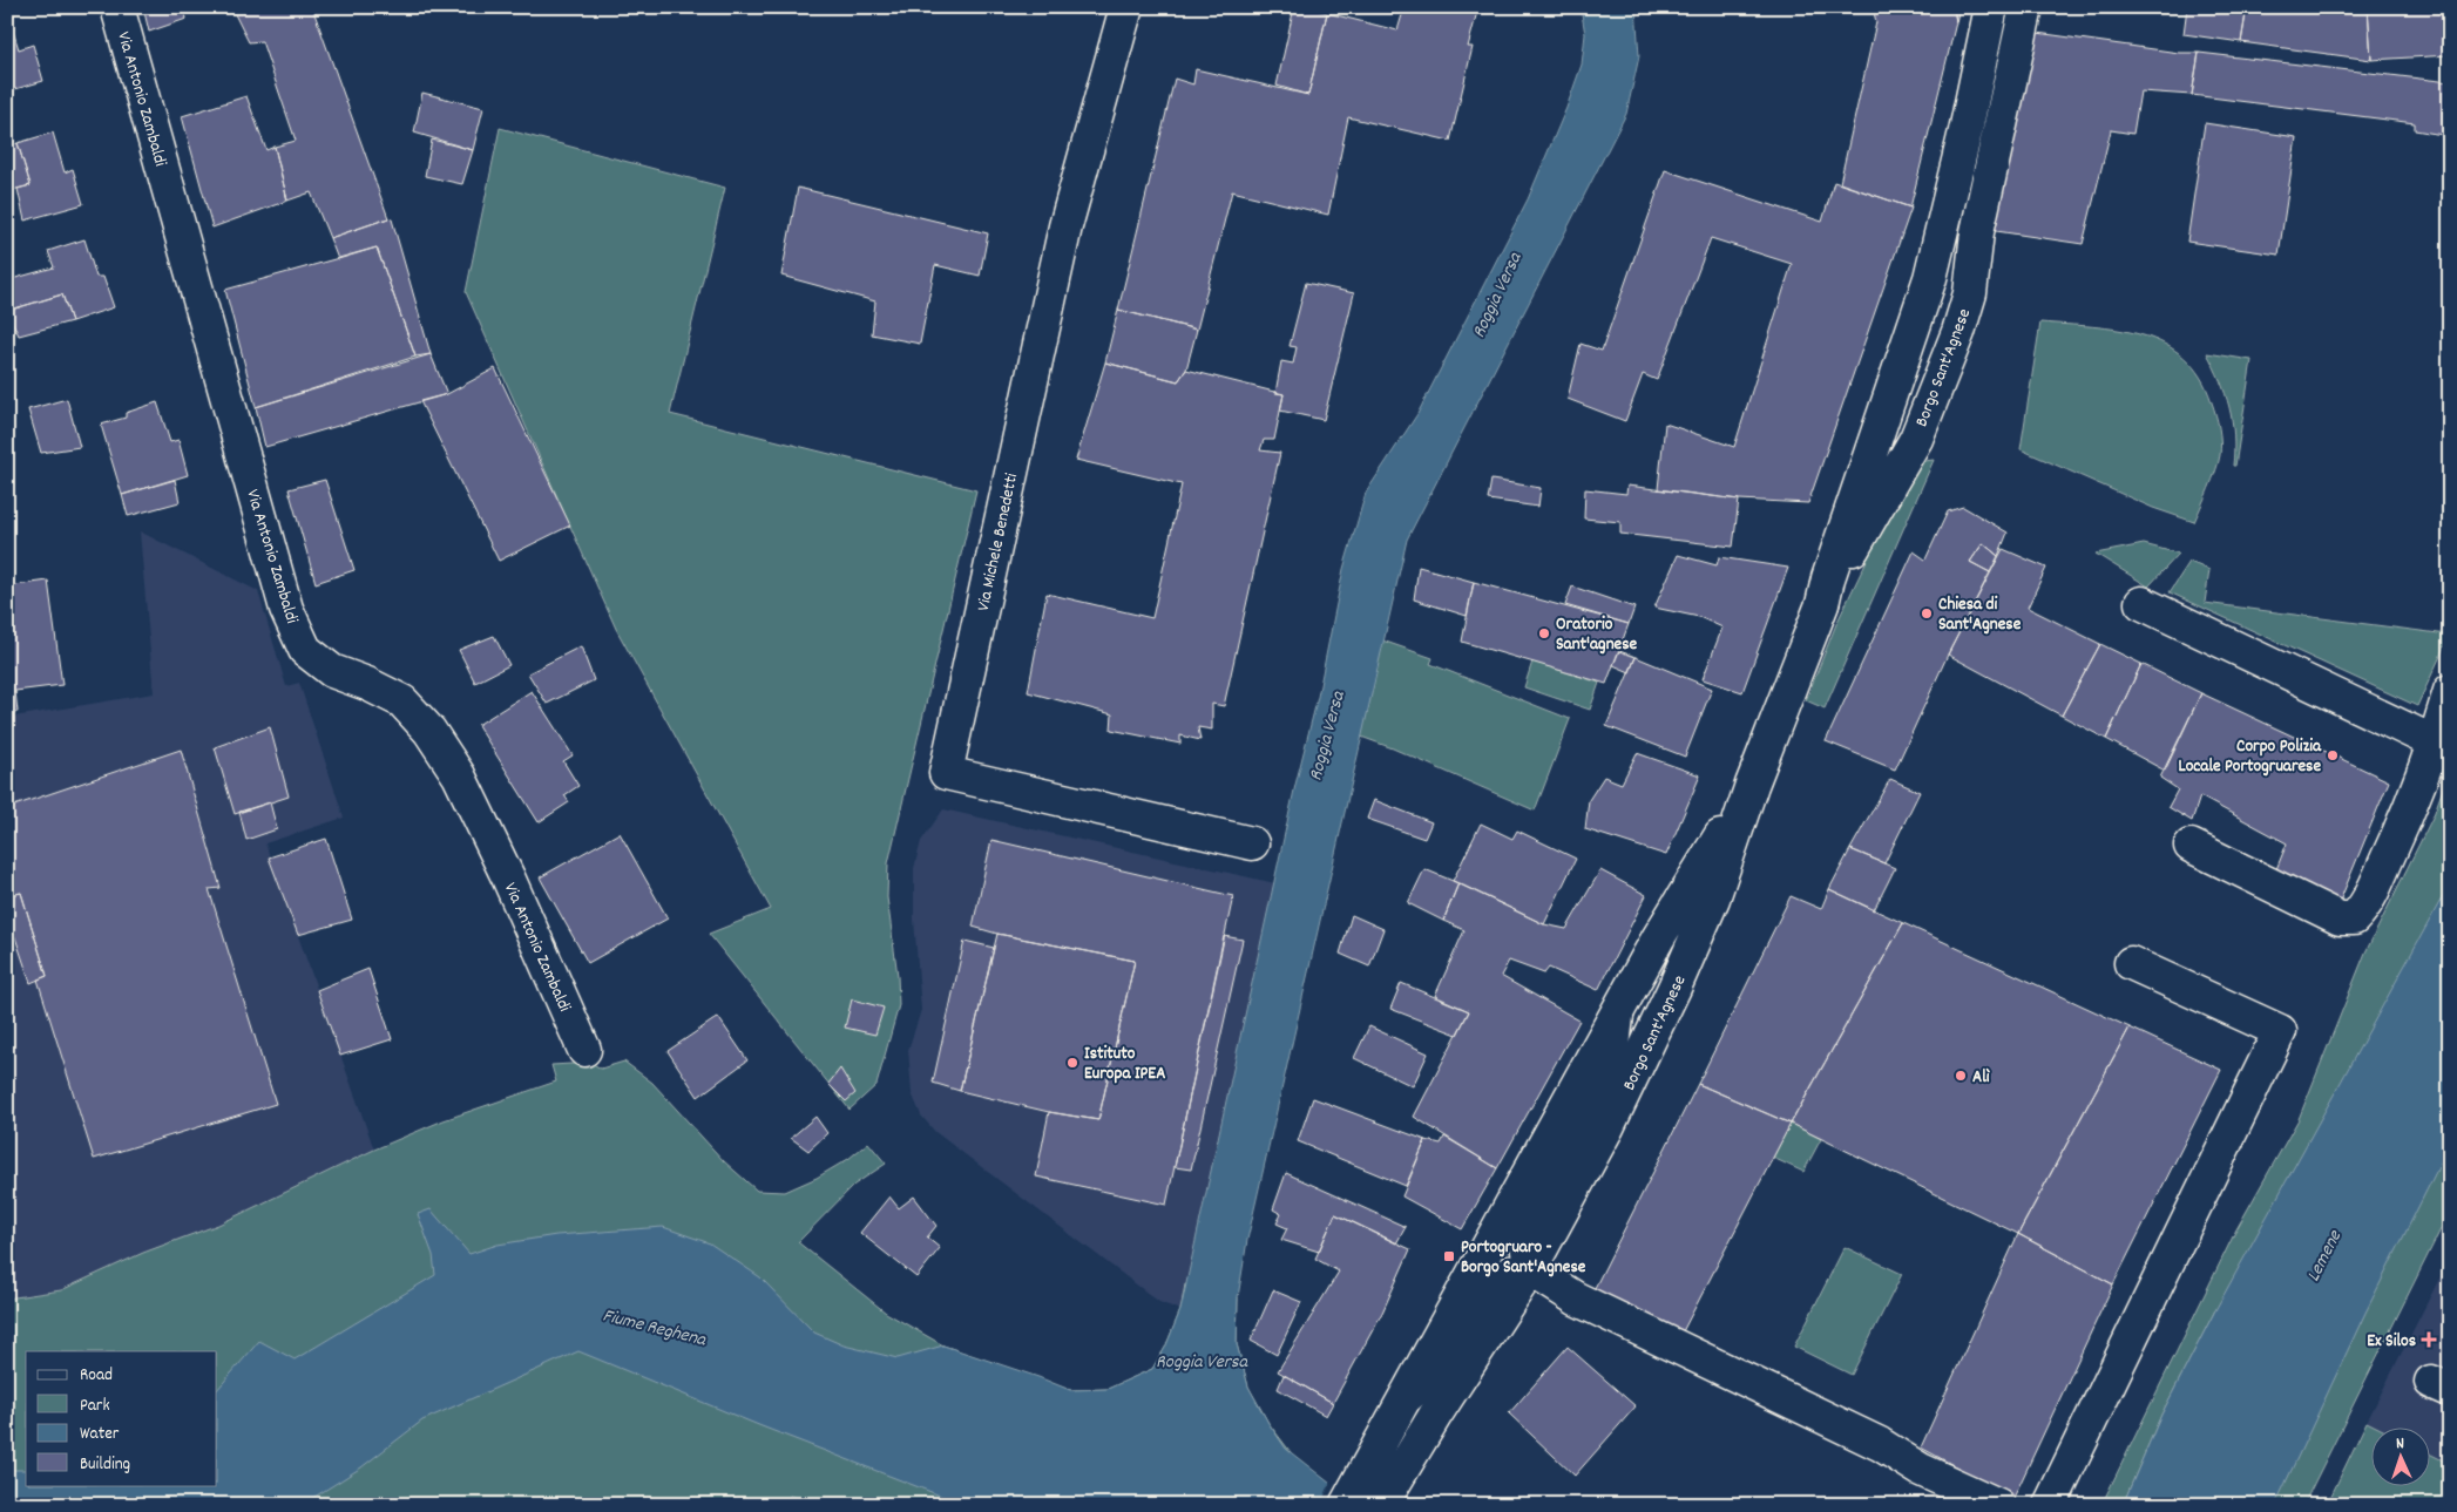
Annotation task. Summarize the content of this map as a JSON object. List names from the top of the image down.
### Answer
{
  "streets": {
    "main road": ["Via Antonio Zambaldi", "Borgo Sant'Agnese", "Via Michele Benedetti"]
  },
  "water": ["Roggia Versa", "Lemene", "Fiume Reghena"],
  "places": {
    "other": [
      "Chiesa di Sant'Agnese",
      "Oratorio Sant'agnese",
      "Corpo Polizia Locale Portogruarese",
      "Istituto Europa IPEA",
      "Alì"
    ],
    "transit": ["Portogruaro - Borgo Sant'Agnese"],
    "health": ["Ex Silos"]
  },
  "legend": [
    "Road",
    "Park",
    "Water",
    "Building"
  ],
  "north": "top"
}
